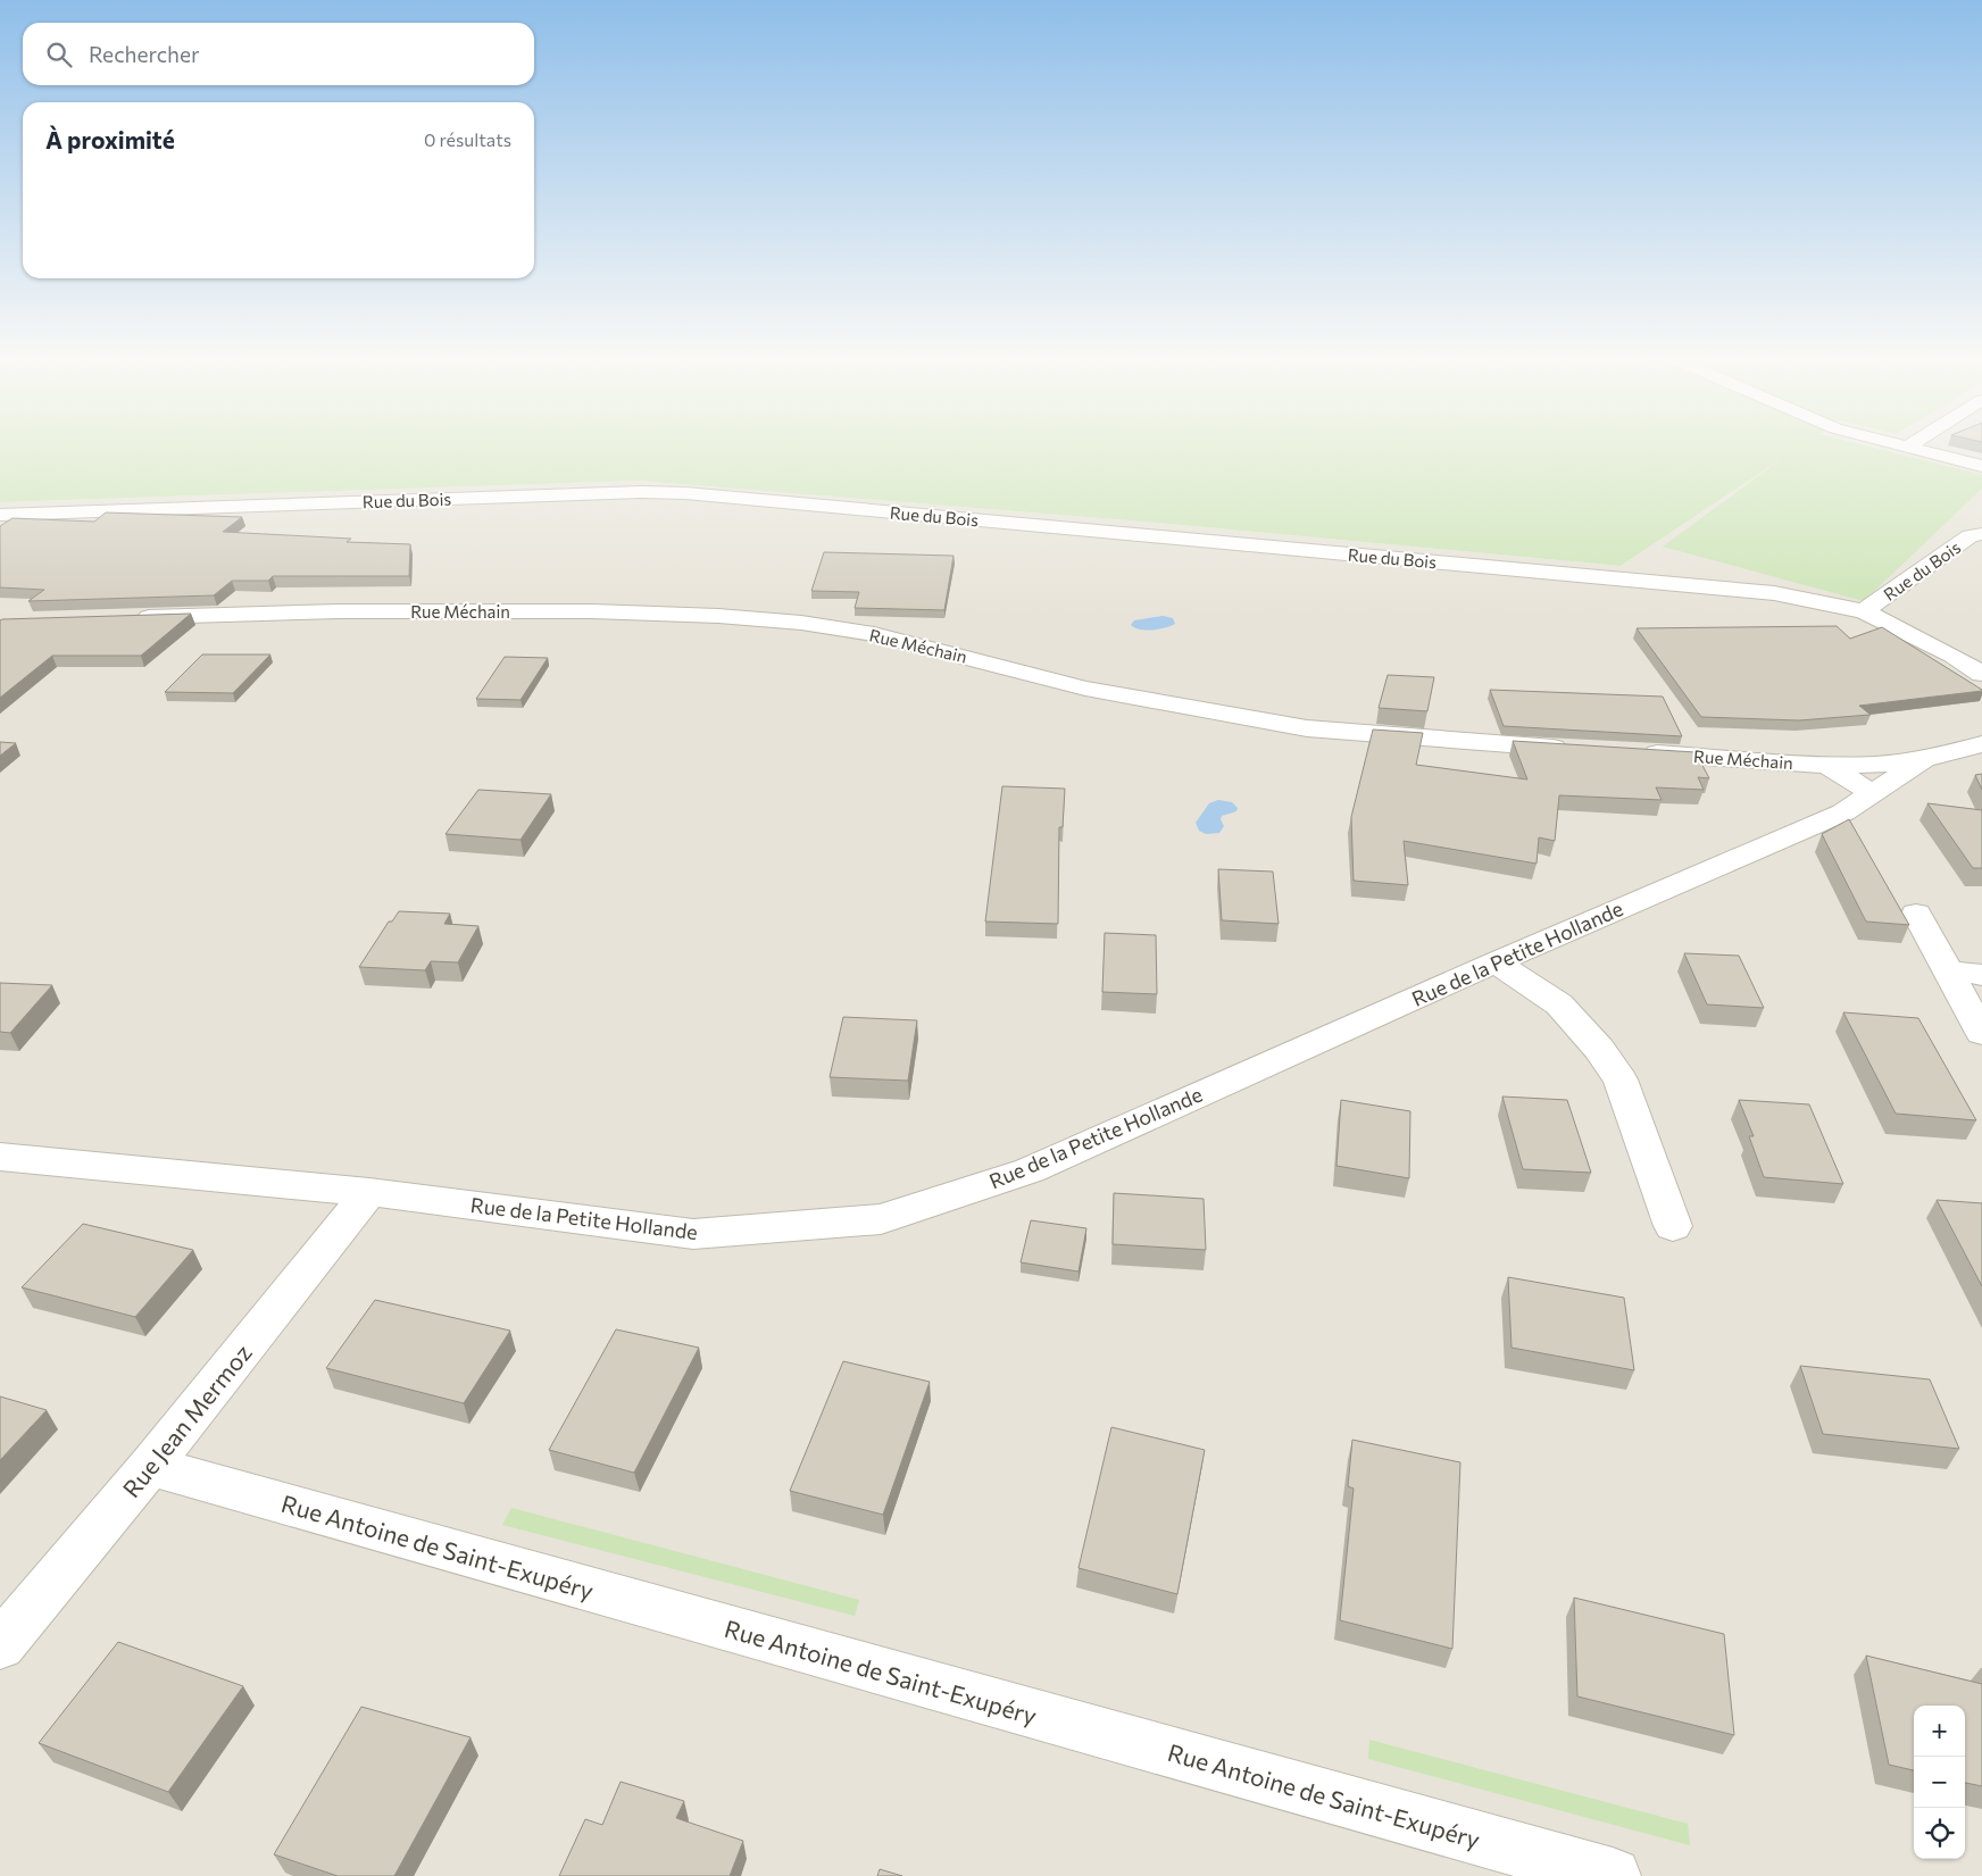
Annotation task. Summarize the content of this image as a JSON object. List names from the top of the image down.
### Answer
{
  "streets": {
    "street": [
      "Rue du Bois",
      "Rue Méchain",
      "Rue de la Petite Hollande",
      "Rue Jean Mermoz",
      "Rue Antoine de Saint-Exupéry"
    ]
  },
  "crossings": [
    ["Rue Méchain", "Rue de la Petite Hollande"],
    ["Rue de la Petite Hollande", "Rue Jean Mermoz"],
    ["Rue Jean Mermoz", "Rue Antoine de Saint-Exupéry"]
  ],
  "page": {
    "search": "Rechercher",
    "heading": ["À proximité", "0 résultats"],
    "map_buttons": ["+", "−"]
  }
}
